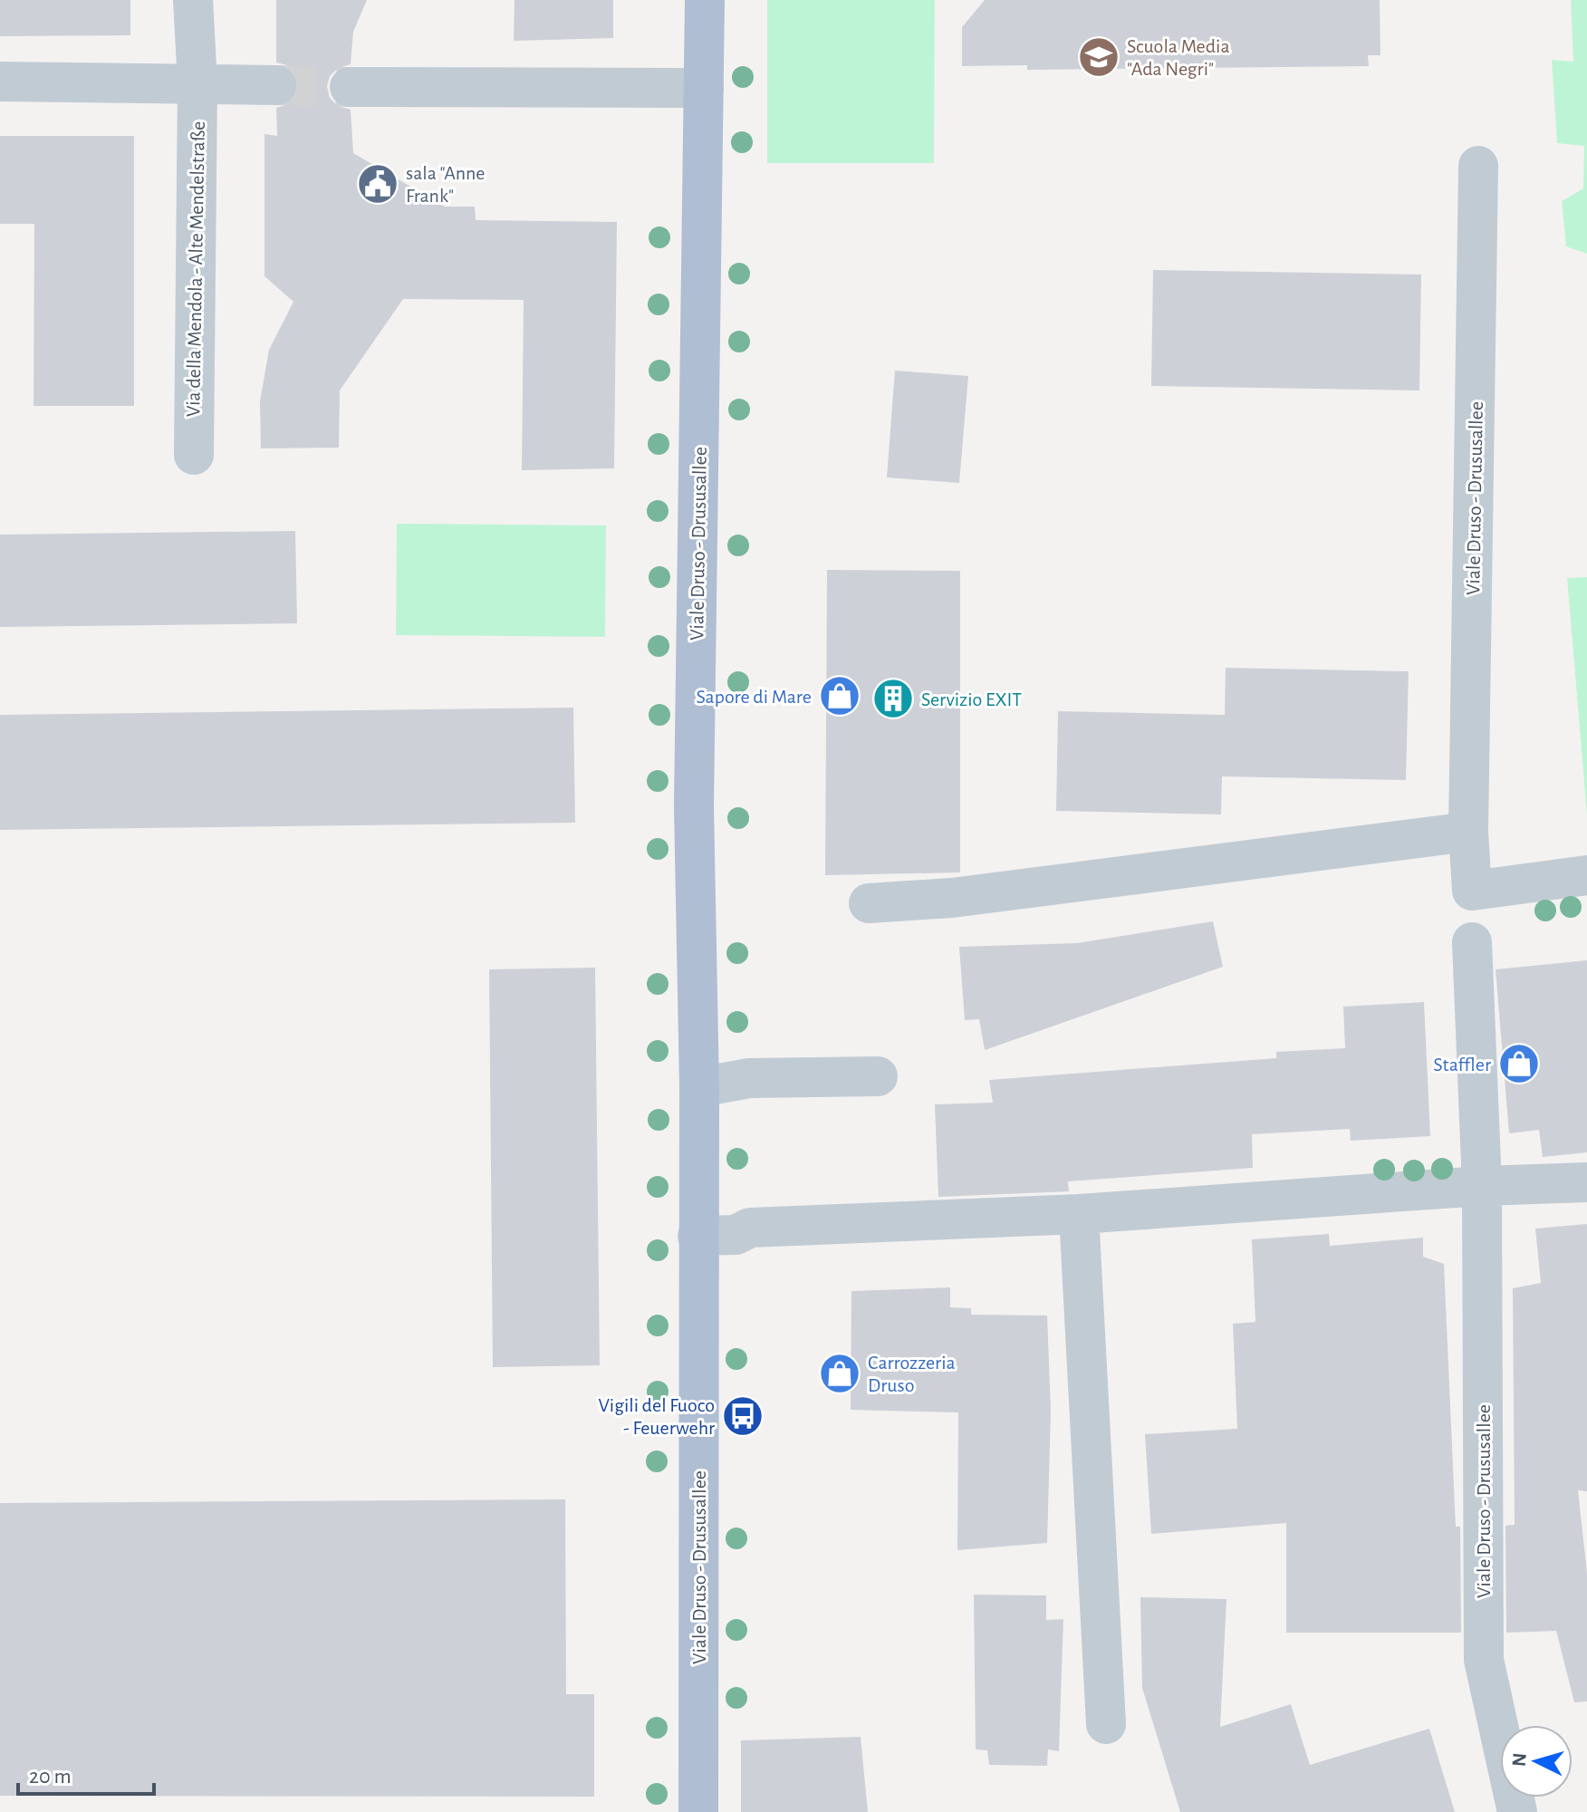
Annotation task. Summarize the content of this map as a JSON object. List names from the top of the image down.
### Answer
{
  "streets": {
    "main road": ["Viale Druso - Drususallee"],
    "street": ["Via della Mendola - Alte Mendelstraße"]
  },
  "places": {
    "school or university": ["Scuola Media \"Ada Negri\""],
    "public building": ["sala \"Anne Frank\""],
    "shop": ["Sapore di Mare", "Staffler", "Carrozzeria Druso"],
    "building": ["Servizio EXIT"],
    "bus stop": ["Vigili del Fuoco - Feuerwehr"]
  },
  "scale_bar": "20 m",
  "north": "left"
}
